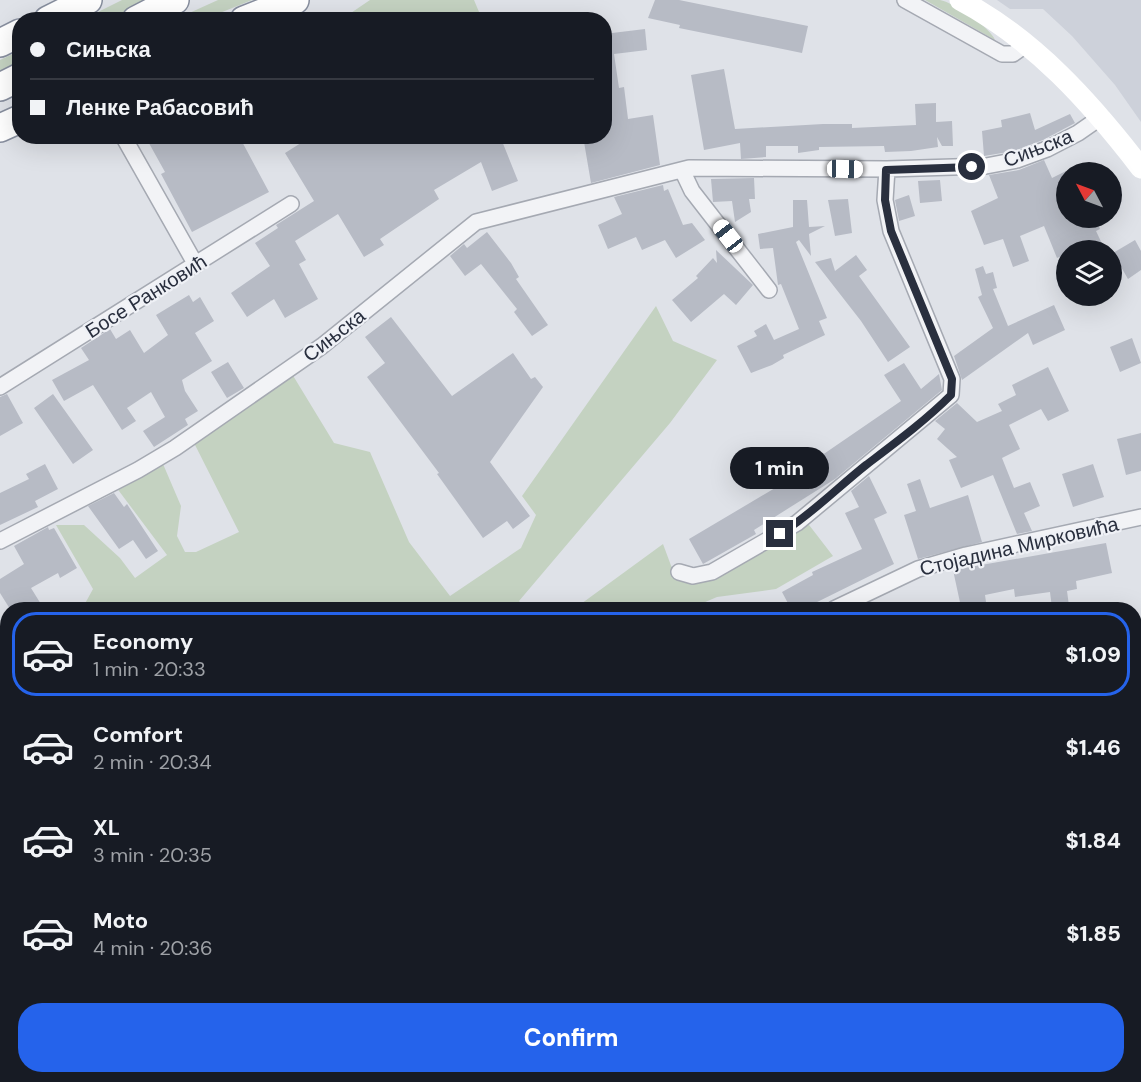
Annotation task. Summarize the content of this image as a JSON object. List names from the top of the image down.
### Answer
{
  "streets": {
    "street": ["Сињска", "Босе Ранковић", "Стојадина Мирковића"]
  },
  "north": "top left",
  "page": {
    "banner": ["Сињска", "Ленке Рабасовић"],
    "bubble": "1 min",
    "list": [
      {
        "name": "Economy",
        "note": "1 min · 20:33",
        "value": "$1.09"
      },
      {
        "name": "Comfort",
        "note": "2 min · 20:34",
        "value": "$1.46"
      },
      {
        "name": "XL",
        "note": "3 min · 20:35",
        "value": "$1.84"
      },
      {
        "name": "Moto",
        "note": "4 min · 20:36",
        "value": "$1.85"
      }
    ],
    "buttons": "Confirm"
  }
}
